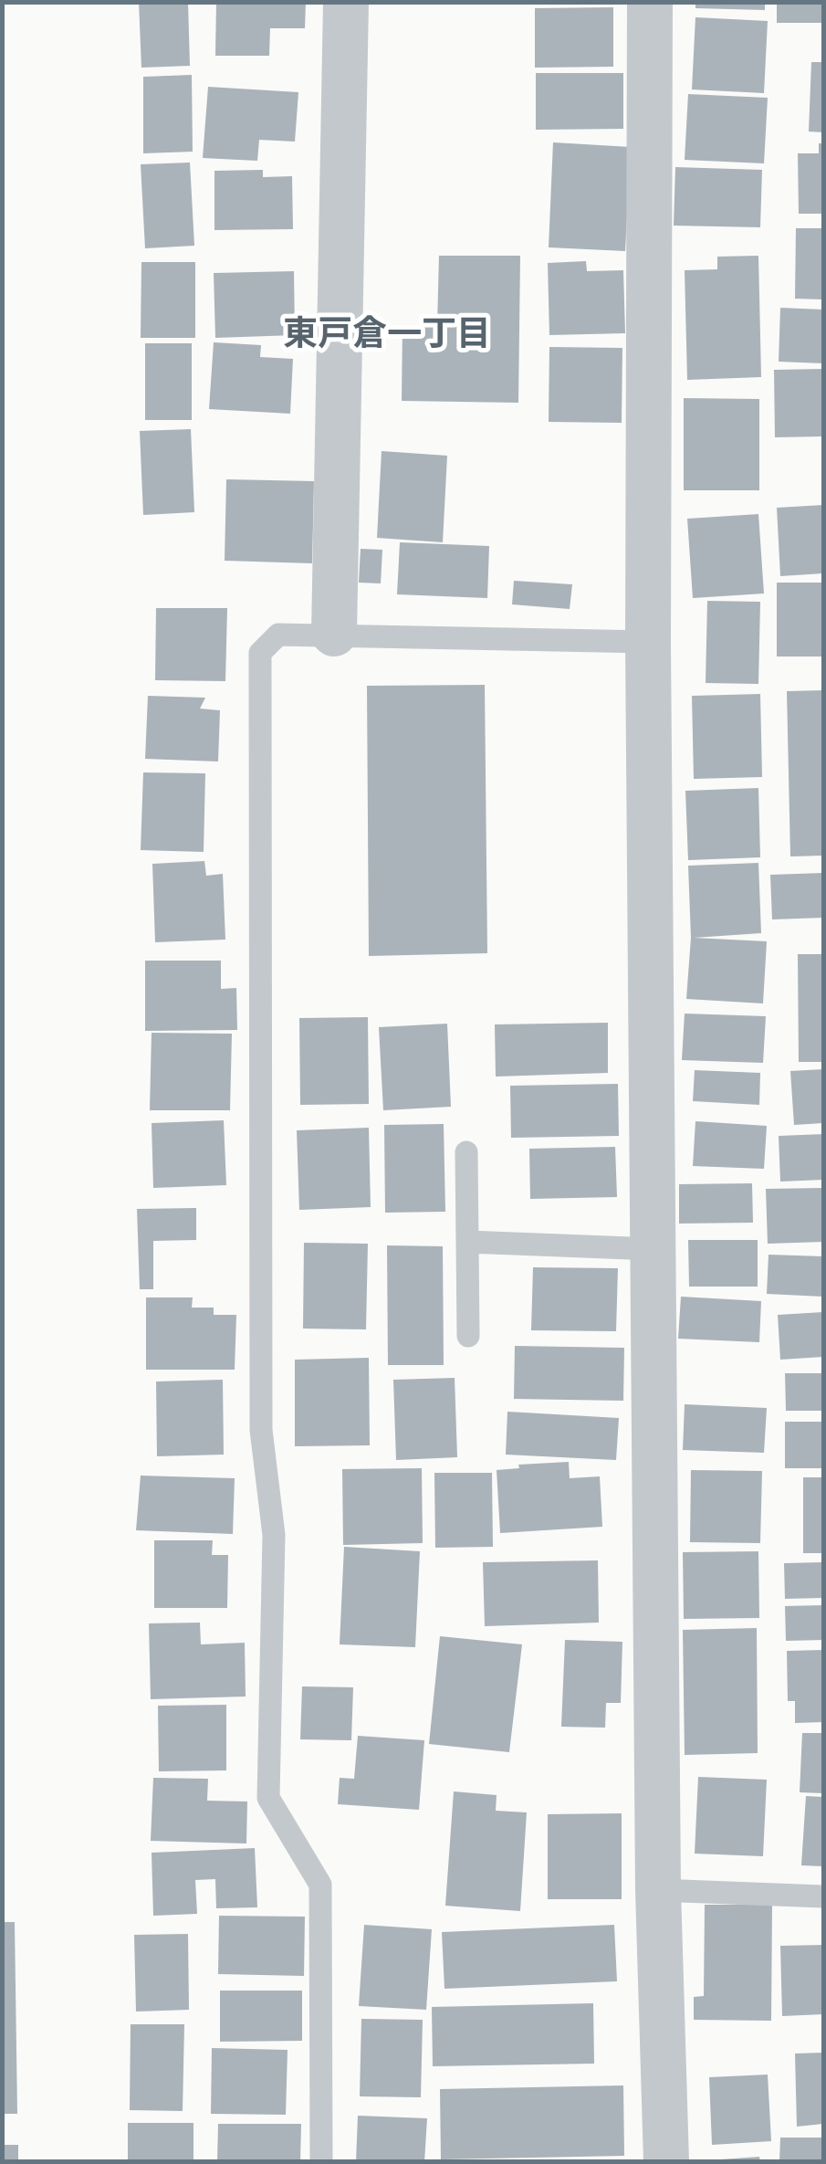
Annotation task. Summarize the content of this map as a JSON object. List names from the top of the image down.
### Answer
{
  "districts": ["東戸倉一丁目"]
}
